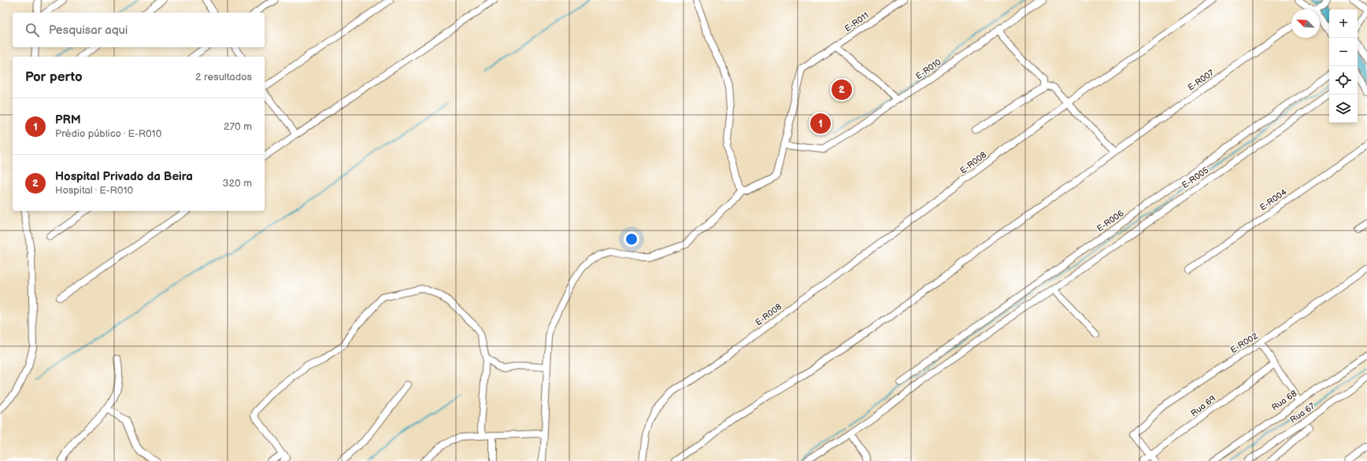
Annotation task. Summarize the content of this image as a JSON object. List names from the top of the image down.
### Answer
{
  "streets": {
    "street": [
      "E-R011",
      "E-R010",
      "E-R007",
      "E-R008",
      "E-R005",
      "E-R004",
      "E-R006",
      "E-R002",
      "Rua 68",
      "Rua 69",
      "Rua 67"
    ]
  },
  "crossings": [
    ["E-R011", "E-R010"],
    ["E-R002", "Rua 69"]
  ],
  "north": "top left",
  "page": {
    "map_buttons": ["+", "−"],
    "search": "Pesquisar aqui",
    "heading": ["Por perto", "2 resultados"],
    "pins": ["2", "1"],
    "list": [
      {
        "mark": "1",
        "name": "PRM",
        "note": "Prédio público · E-R010",
        "value": "270 m"
      },
      {
        "mark": "2",
        "name": "Hospital Privado da Beira",
        "note": "Hospital · E-R010",
        "value": "320 m"
      }
    ]
  }
}
